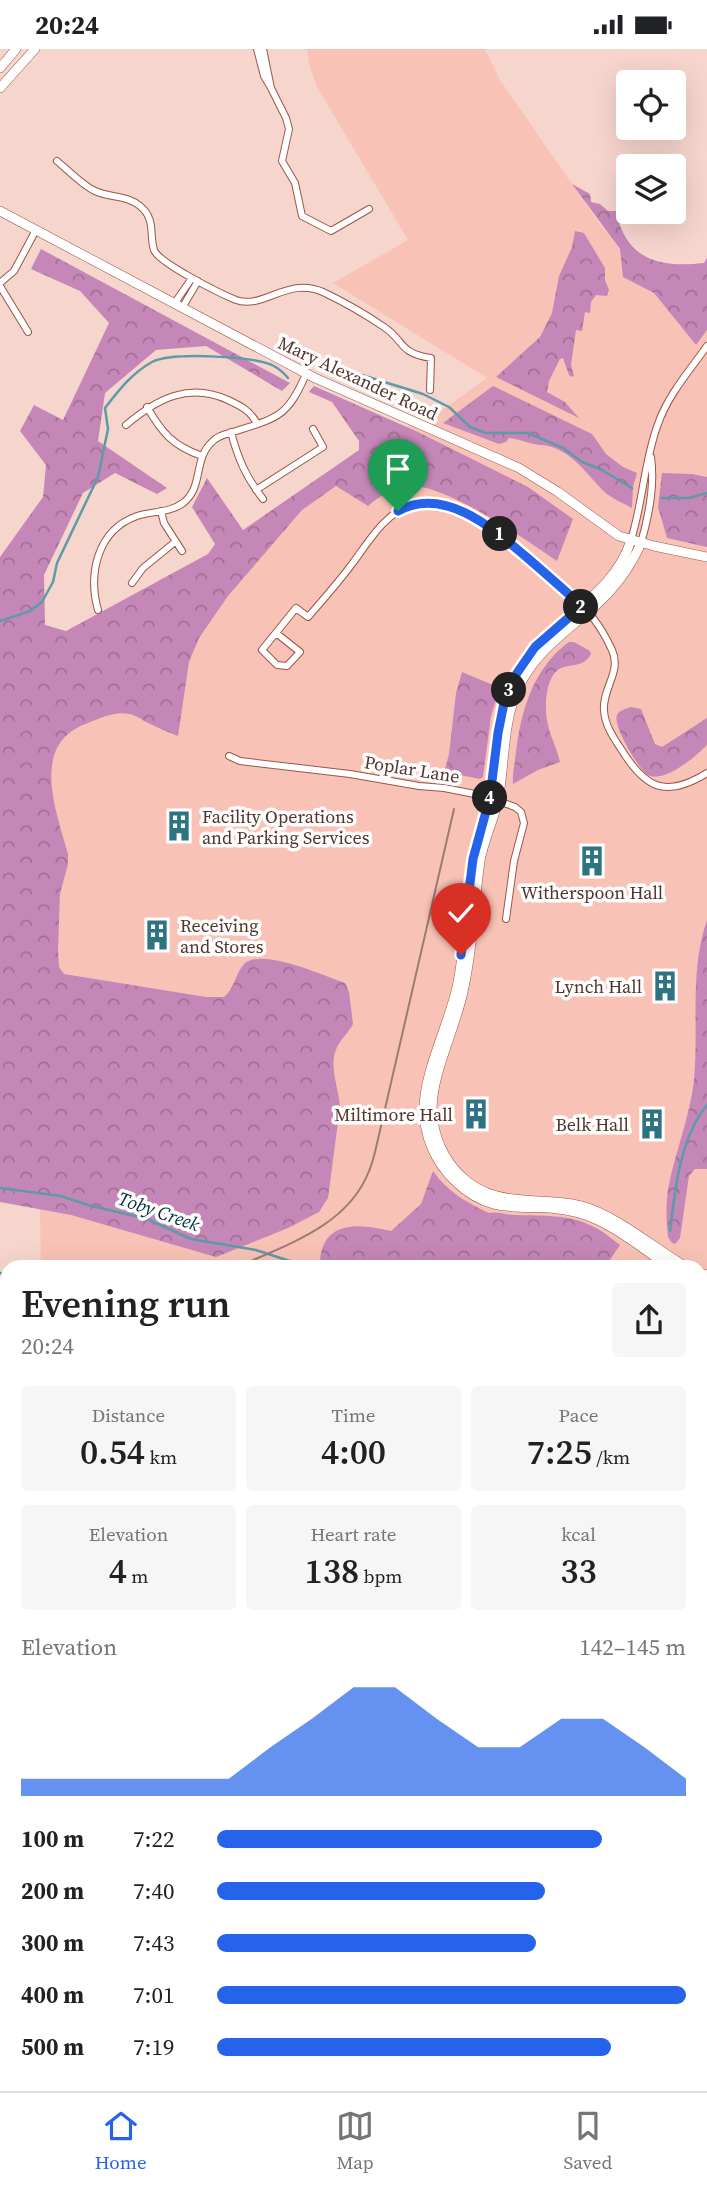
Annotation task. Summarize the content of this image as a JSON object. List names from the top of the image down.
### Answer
{
  "streets": {
    "street": ["Mary Alexander Road", "Poplar Lane"]
  },
  "water": ["Toby Creek"],
  "places": {
    "building": [
      "Facility Operations and Parking Services",
      "Witherspoon Hall",
      "Receiving and Stores",
      "Lynch Hall",
      "Miltimore Hall",
      "Belk Hall"
    ]
  },
  "page": {
    "status": "20:24",
    "pins": [
      "1",
      "2",
      "3",
      "4"
    ],
    "heading": ["Evening run", "20:24"],
    "stats": [
      ["Distance", "0.54 km"],
      ["Time", "4:00"],
      ["Pace", "7:25 /km"],
      ["Elevation", "4 m"],
      ["Heart rate", "138 bpm"],
      ["kcal", "33"]
    ],
    "chart": ["Elevation", "142–145 m"],
    "list": [
      {
        "name": "100 m",
        "note": "7:22"
      },
      {
        "name": "200 m",
        "note": "7:40"
      },
      {
        "name": "300 m",
        "note": "7:43"
      },
      {
        "name": "400 m",
        "note": "7:01"
      },
      {
        "name": "500 m",
        "note": "7:19"
      }
    ],
    "tabs": ["Home", "Map", "Saved"]
  }
}
